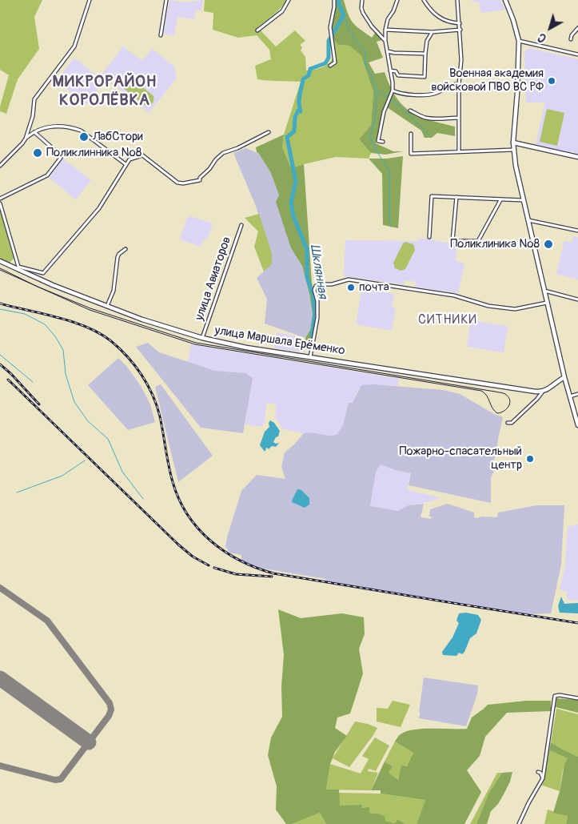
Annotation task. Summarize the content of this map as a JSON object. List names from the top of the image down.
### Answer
{
  "streets": {
    "main road": ["улица Маршала Ерёменко"],
    "street": ["улица Авиаторов"]
  },
  "crossings": [
    ["улица Авиаторов", "улица Маршала Ерёменко"]
  ],
  "districts": ["МИКРОРАЙОН КОРОЛЁВКА", "СИТНИКИ"],
  "water": ["Шклянная"],
  "places": [
    "Военная академия войсковой ПВО ВС РФ",
    "ЛабСтори",
    "Поликлинника №8",
    "Поликлиника №8",
    "почта",
    "Пожарно-спасательный центр"
  ],
  "north": "bottom left"
}
